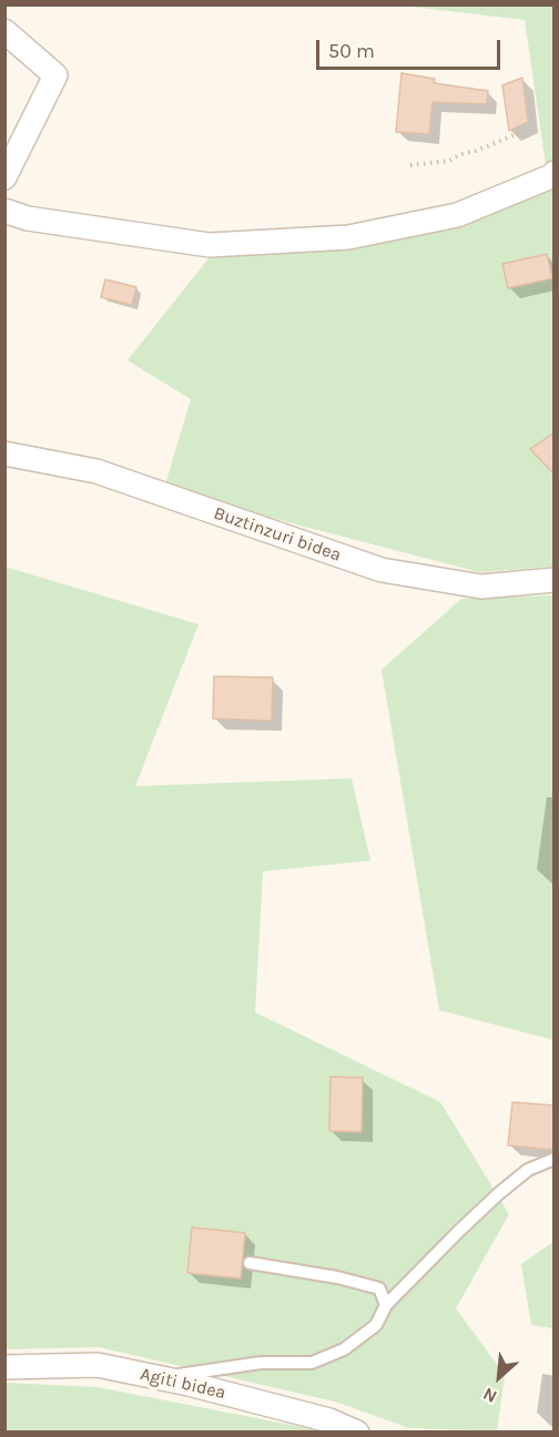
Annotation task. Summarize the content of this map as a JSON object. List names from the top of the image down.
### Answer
{
  "streets": {
    "street": ["Buztinzuri bidea", "Agiti bidea"]
  },
  "scale_bar": "50 m",
  "north": "bottom left"
}
